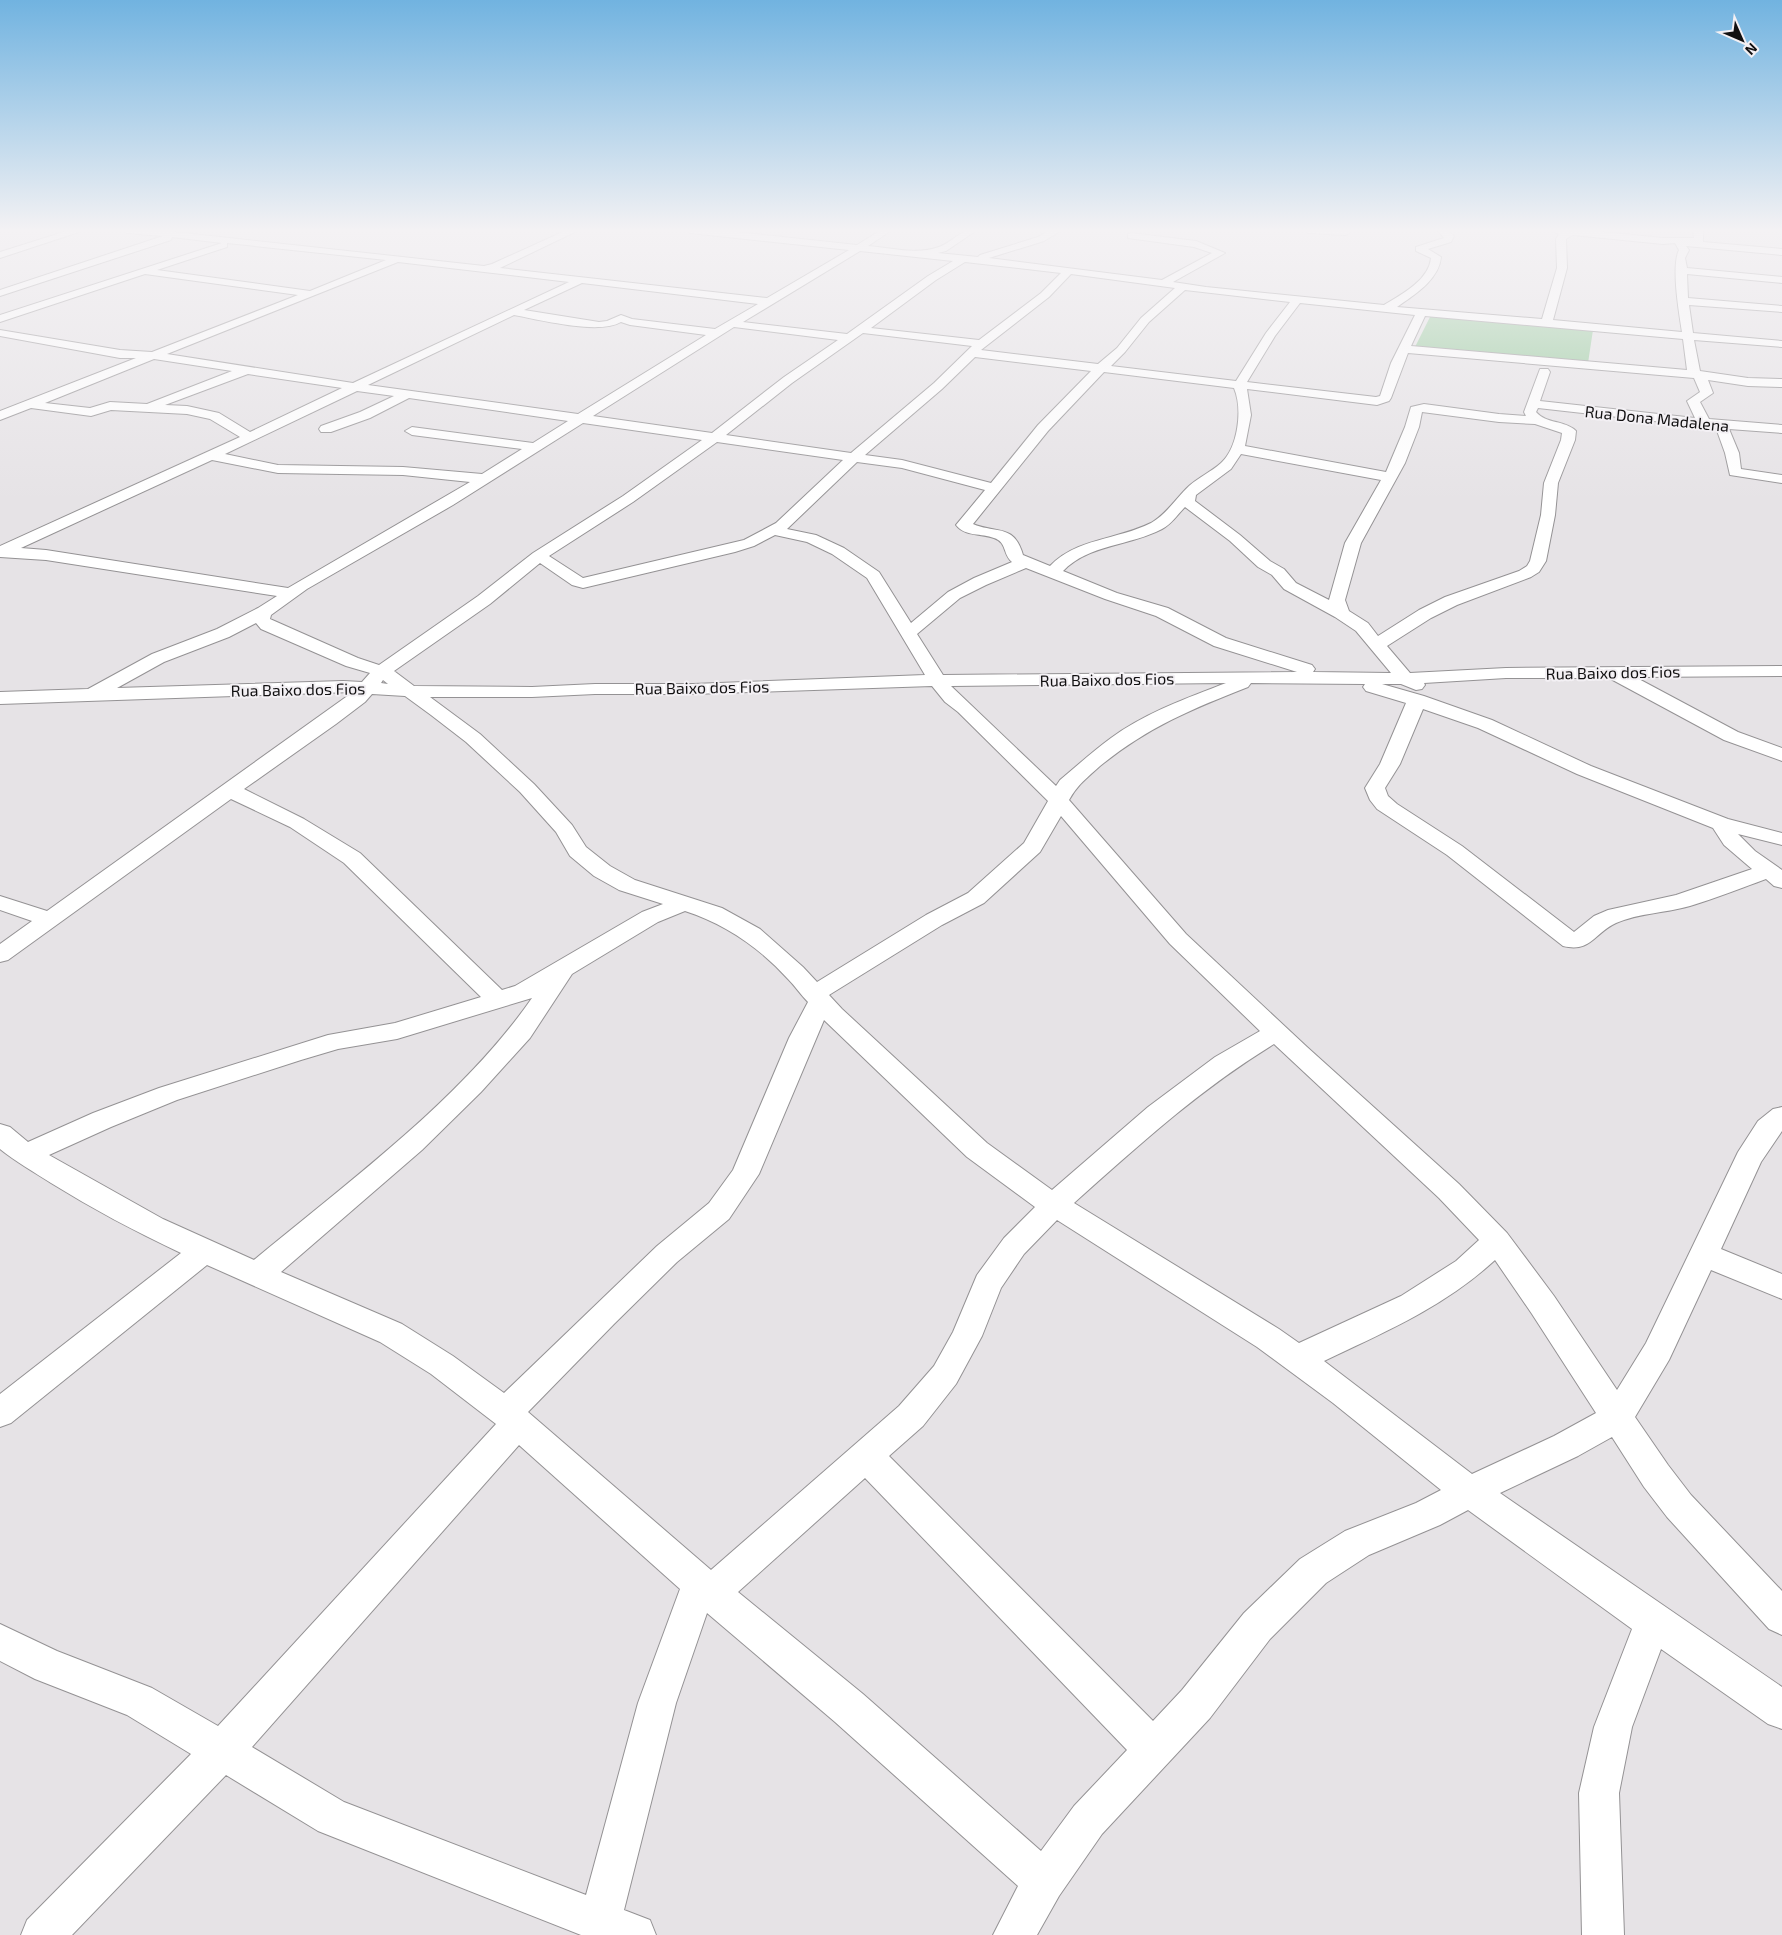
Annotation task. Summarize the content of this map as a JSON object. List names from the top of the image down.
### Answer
{
  "streets": {
    "street": ["Rua Dona Madalena", "Rua Baixo dos Fios"]
  },
  "north": "bottom right"
}
